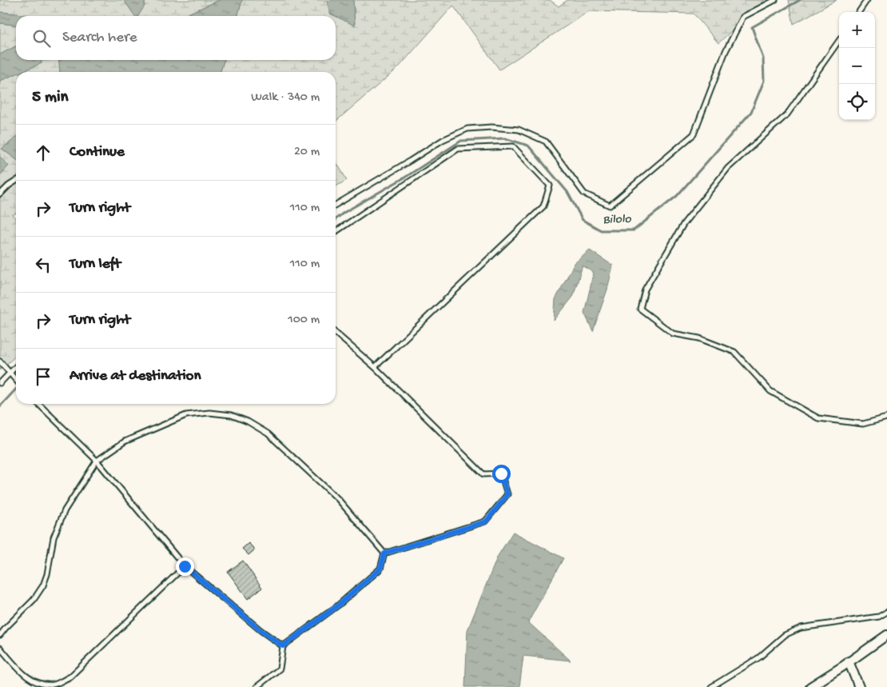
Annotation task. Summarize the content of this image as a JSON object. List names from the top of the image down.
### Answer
{
  "water": ["Bilolo"],
  "page": {
    "map_buttons": ["+", "−"],
    "search": "Search here",
    "heading": ["5 min", "Walk · 340 m"],
    "list": [
      ["Continue", "20 m"],
      ["Turn right", "110 m"],
      ["Turn left", "110 m"],
      ["Turn right", "100 m"],
      "Arrive at destination"
    ]
  }
}
